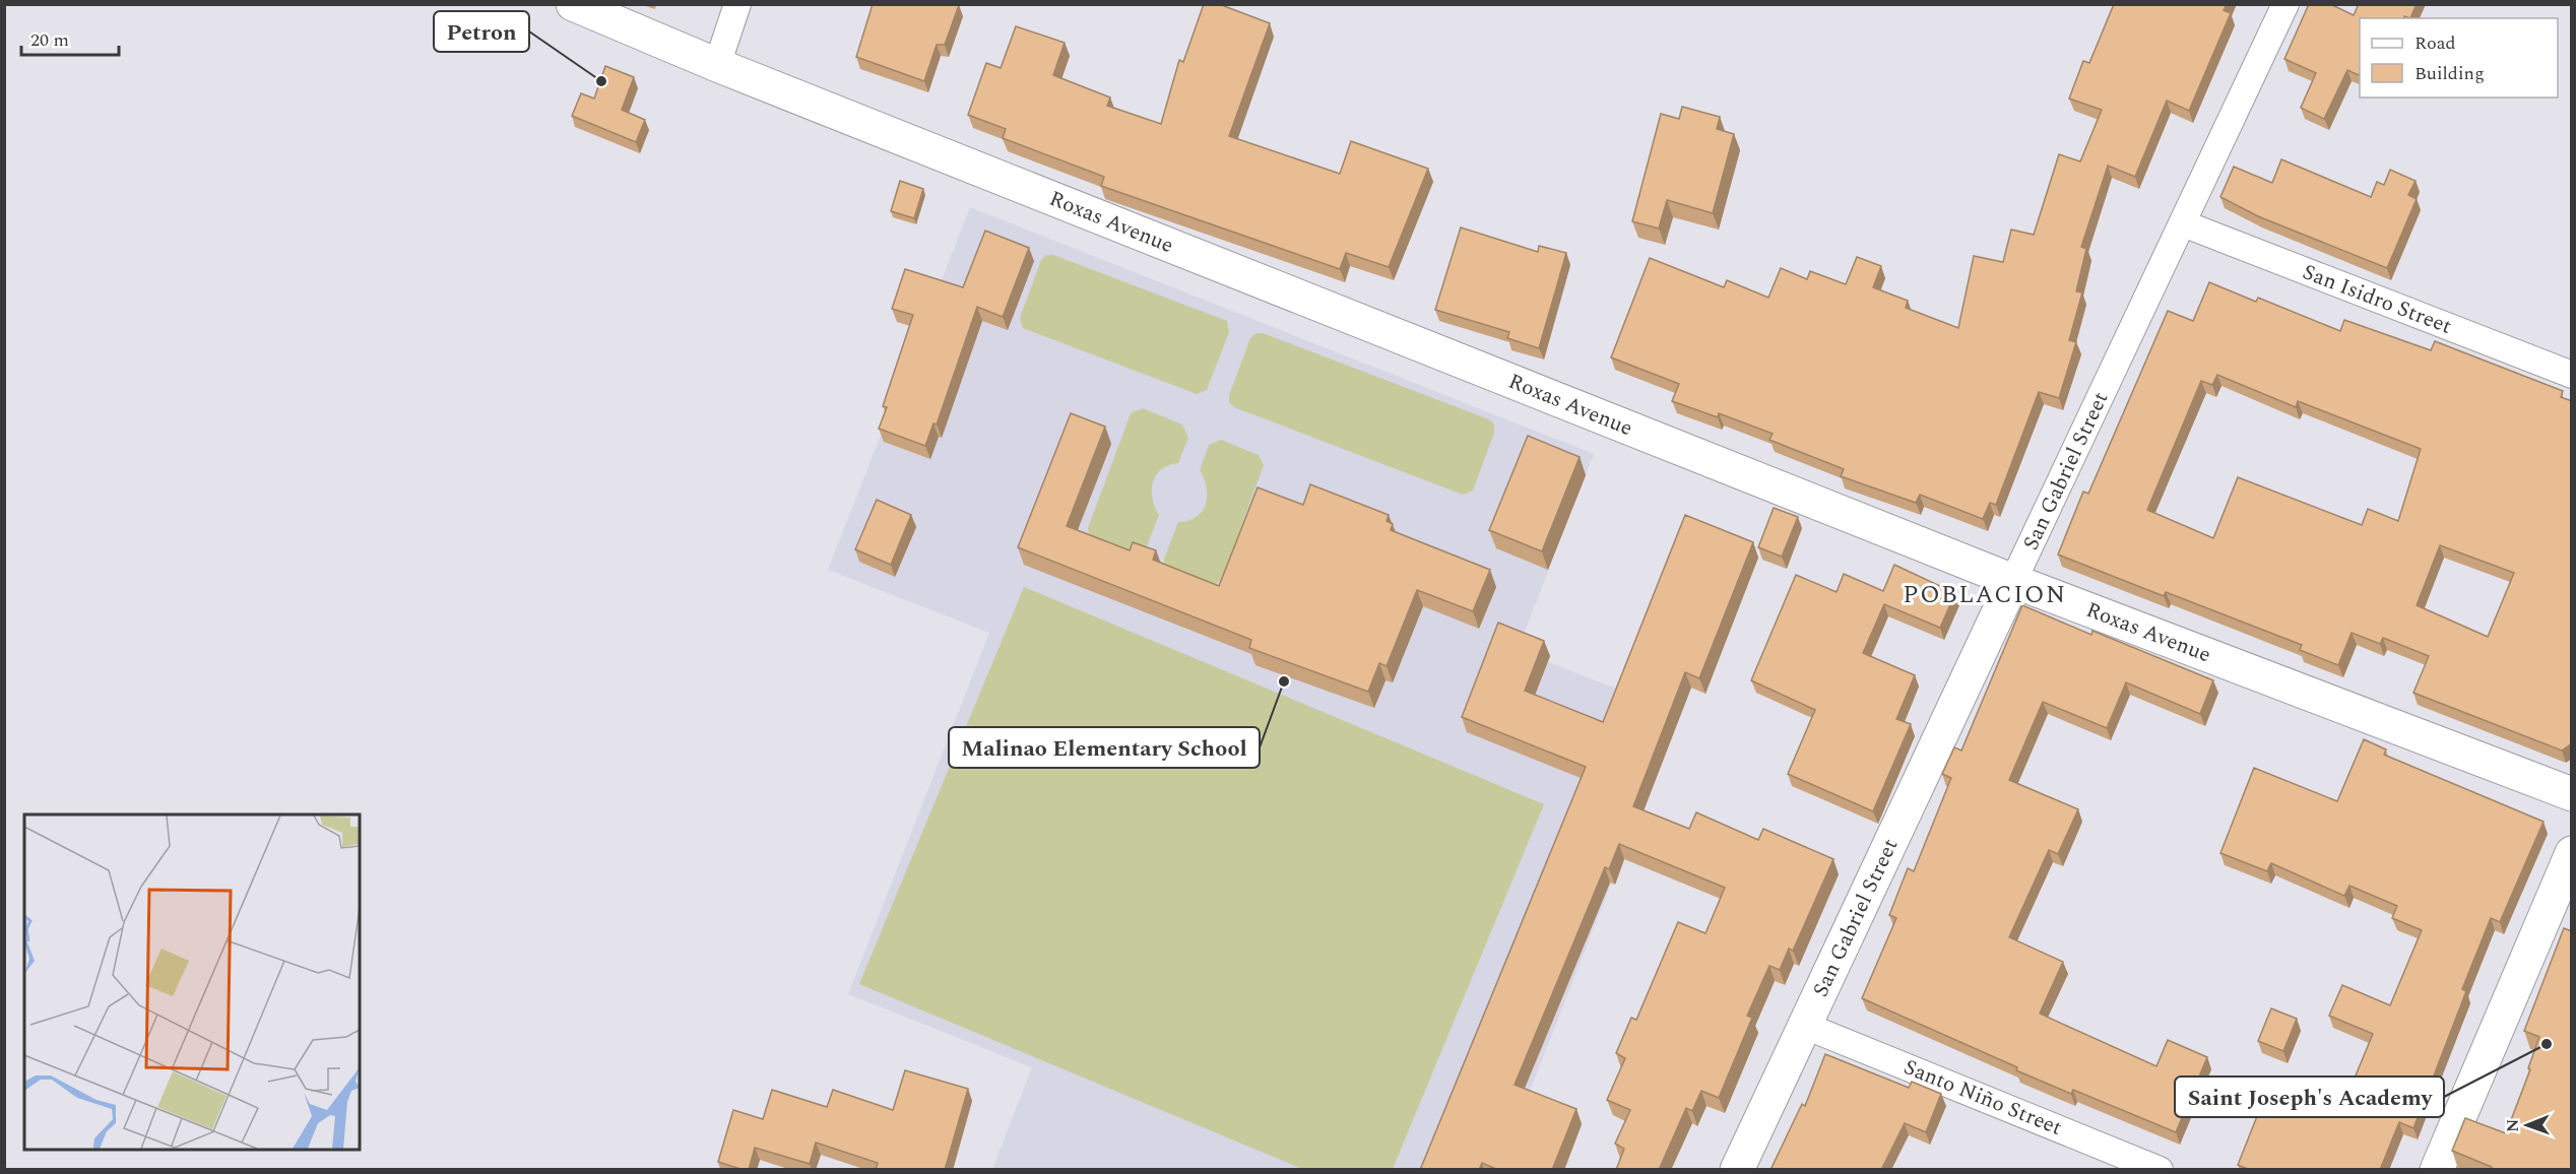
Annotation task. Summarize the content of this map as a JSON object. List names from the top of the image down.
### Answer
{
  "streets": {
    "main road": ["Roxas Avenue", "San Gabriel Street"],
    "street": ["San Isidro Street", "Santo Niño Street"]
  },
  "crossings": [
    ["Roxas Avenue", "San Gabriel Street"],
    ["San Isidro Street", "San Gabriel Street"],
    ["San Gabriel Street", "Santo Niño Street"]
  ],
  "districts": ["POBLACION"],
  "places": ["Petron", "Malinao Elementary School", "Saint Joseph's Academy"],
  "legend": ["Road", "Building"],
  "scale_bar": "20 m",
  "north": "left"
}
